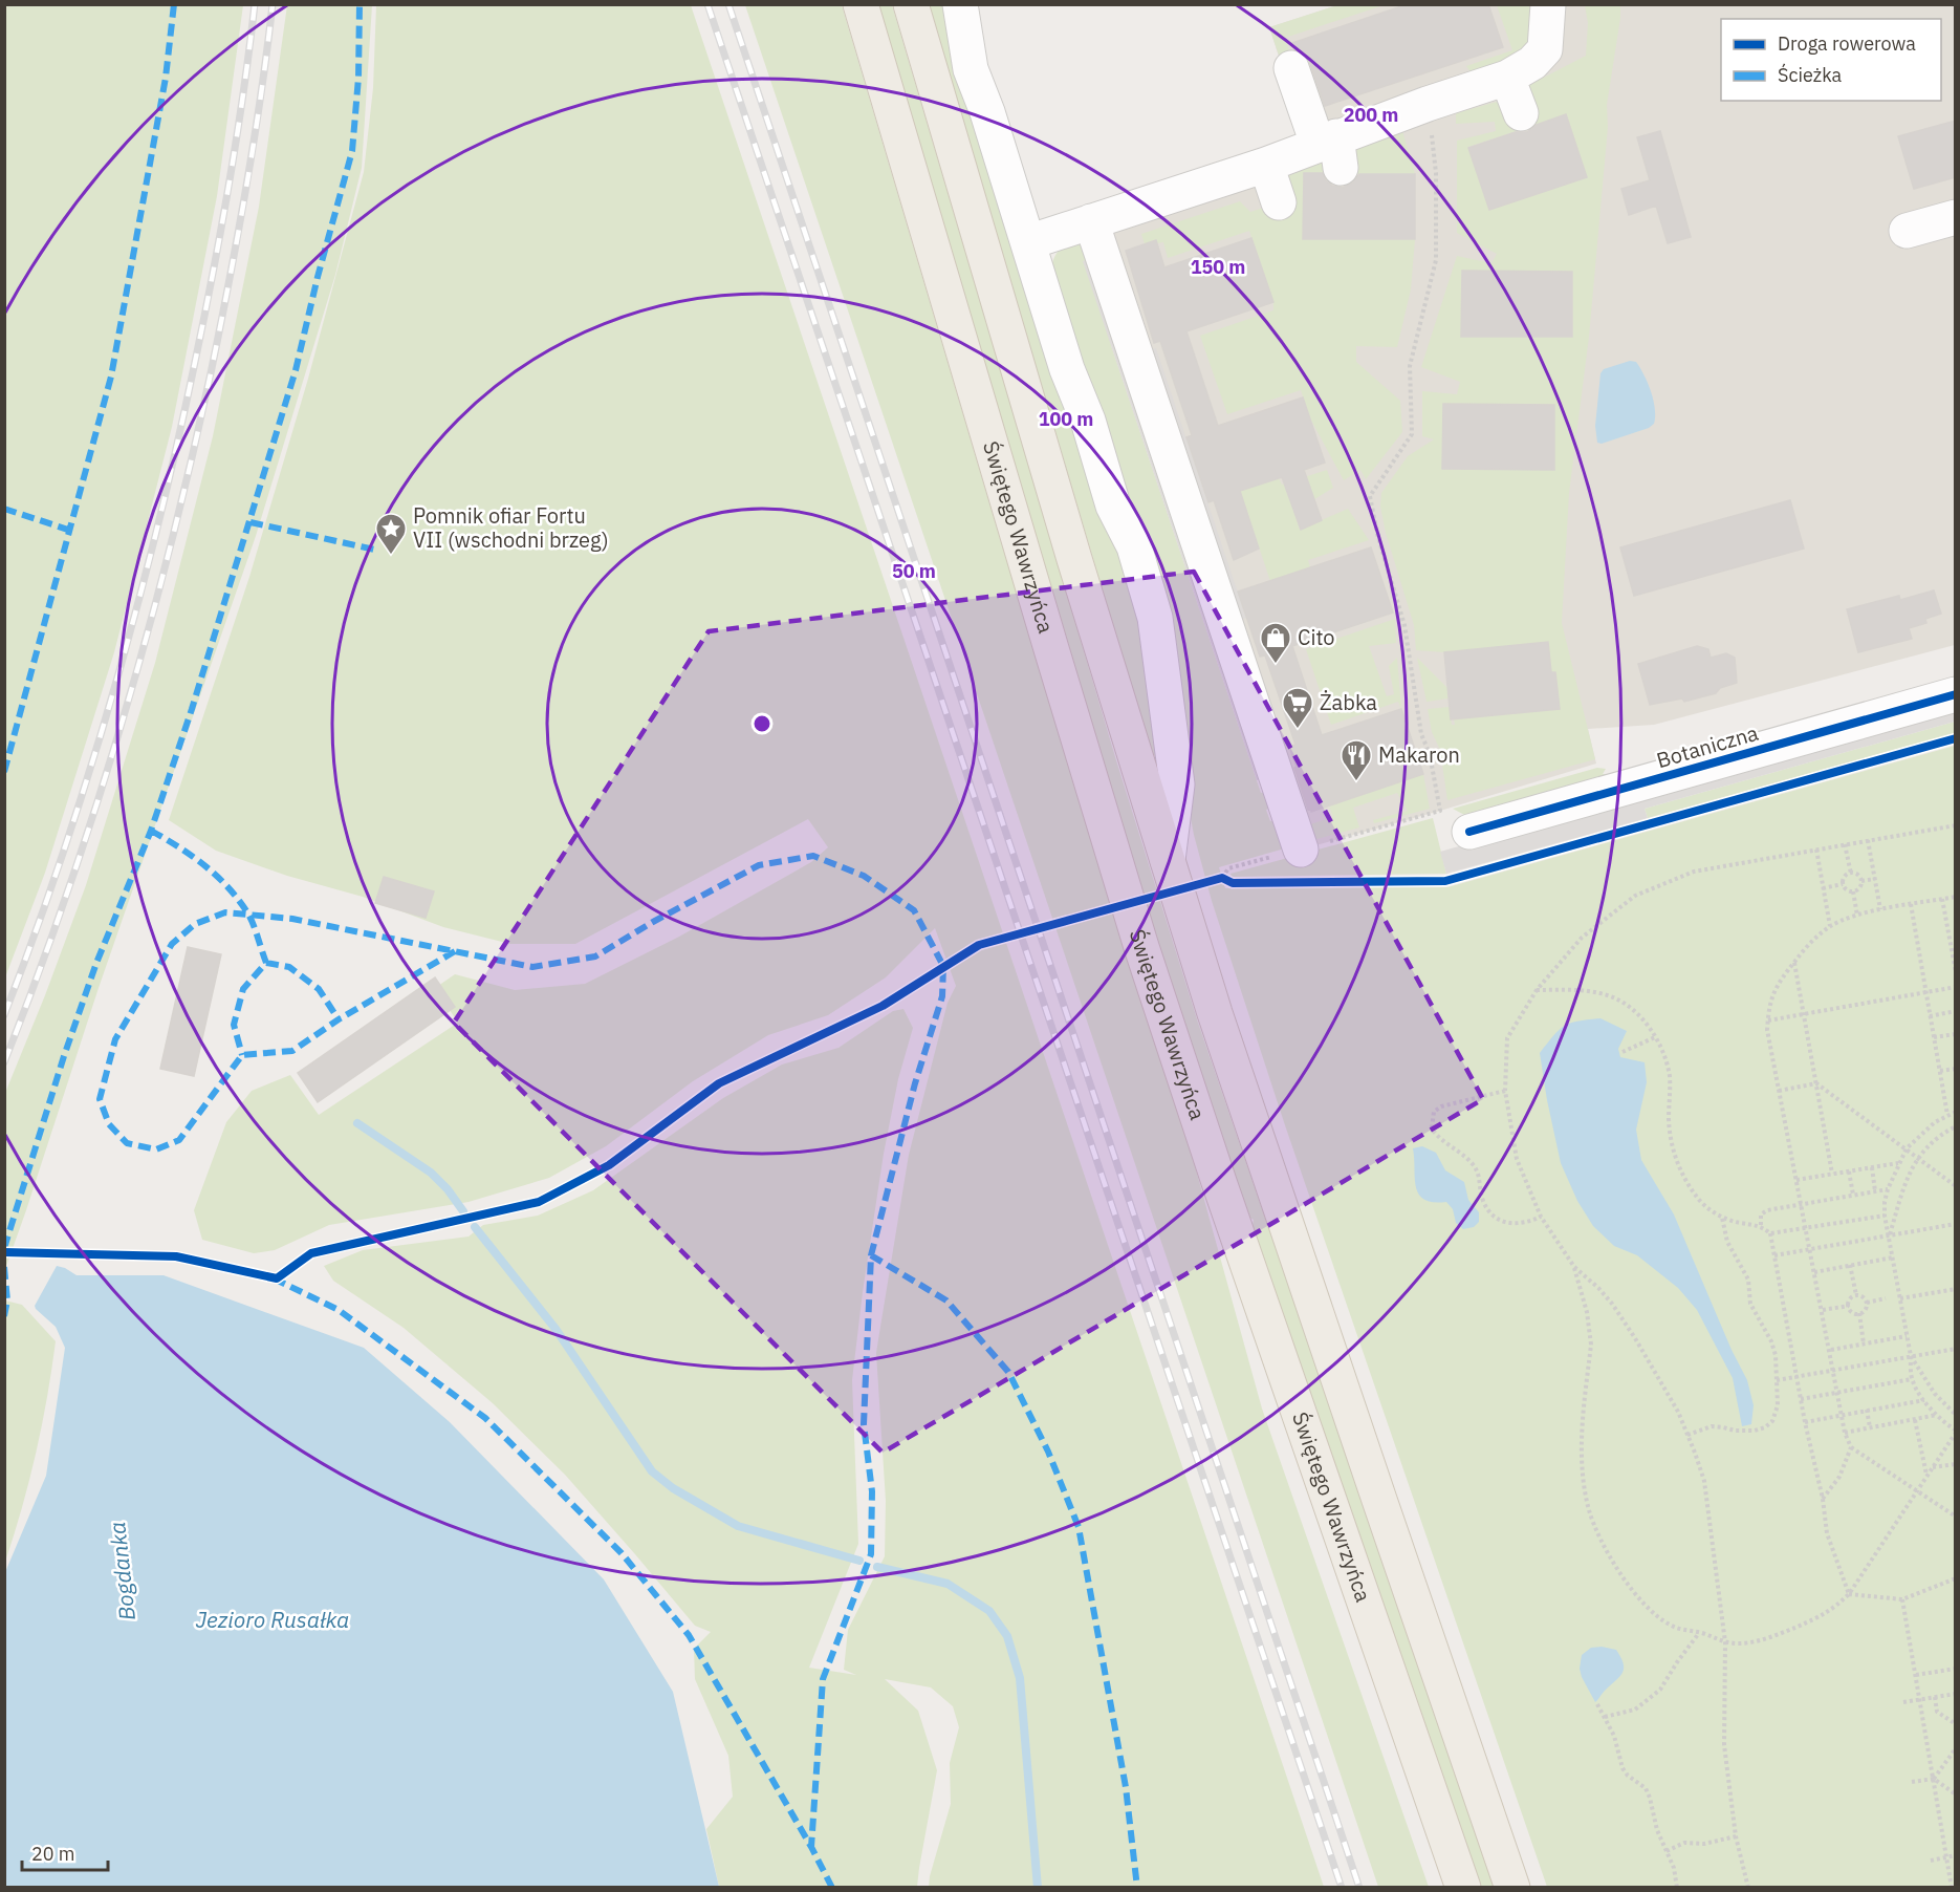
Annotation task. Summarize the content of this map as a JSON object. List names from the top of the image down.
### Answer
{
  "streets": {
    "main road": ["Świętego Wawrzyńca"],
    "street": ["Botaniczna"]
  },
  "water": ["Bogdanka", "Jezioro Rusałka"],
  "places": {
    "place": ["Pomnik ofiar Fortu VII (wschodni brzeg)"],
    "shop": ["Cito"],
    "supermarket": ["Żabka"],
    "restaurant": ["Makaron"]
  },
  "legend": ["Droga rowerowa", "Ścieżka"],
  "scale_bar": "20 m",
  "rings": [
    "200 m",
    "150 m",
    "100 m",
    "50 m"
  ]
}
